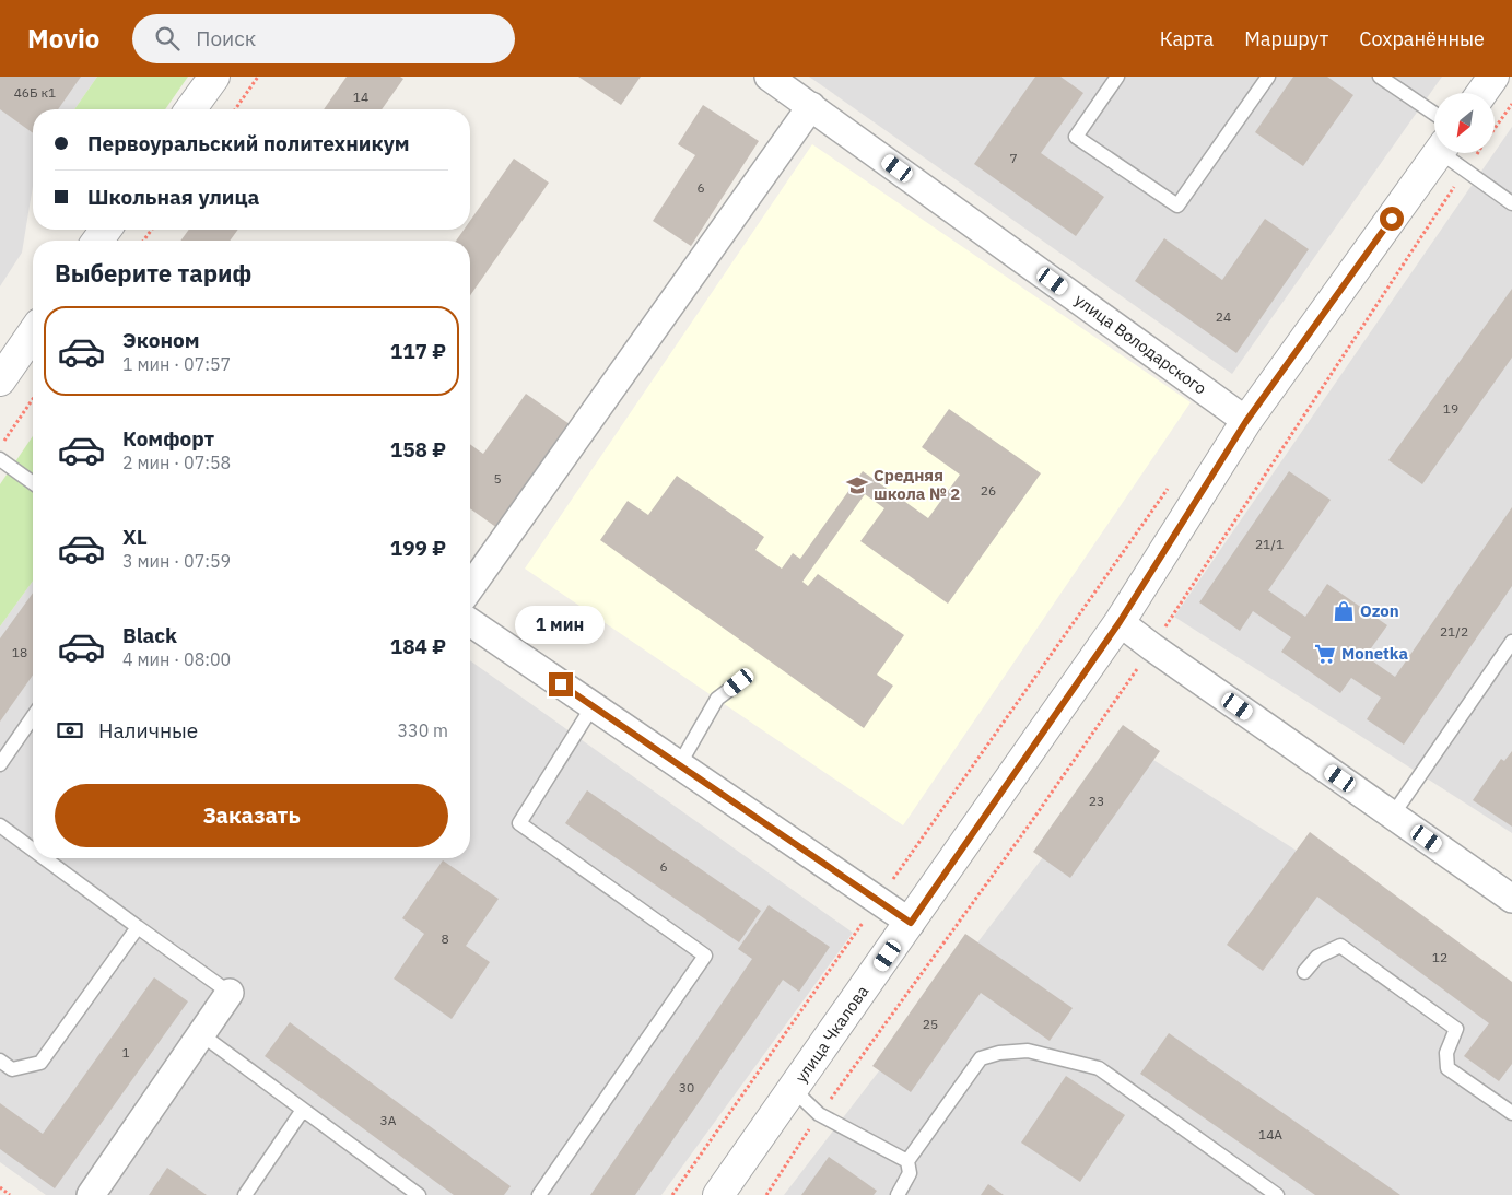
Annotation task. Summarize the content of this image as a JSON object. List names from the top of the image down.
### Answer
{
  "streets": {
    "street": ["улица Володарского", "улица Чкалова"]
  },
  "crossings": [
    ["улица Володарского", "улица Чкалова"]
  ],
  "places": {
    "school or university": ["Средняя школа № 2"],
    "shop": ["Ozon"],
    "supermarket": ["Monetka"]
  },
  "house_numbers": [
    "46Б к1",
    "14",
    "7",
    "6",
    "24",
    "19",
    "5",
    "26",
    "21/1",
    "21/2",
    "18",
    "23",
    "6",
    "8",
    "12",
    "25",
    "1",
    "30",
    "3А",
    "14А"
  ],
  "north": "bottom left",
  "page": {
    "header": "Movio",
    "search": "Поиск",
    "nav": ["Карта", "Маршрут", "Сохранённые"],
    "banner": ["Первоуральский политехникум", "Школьная улица"],
    "heading": "Выберите тариф",
    "list": [
      {
        "name": "Эконом",
        "note": "1 мин · 07:57",
        "value": "117 ₽"
      },
      {
        "name": "Комфорт",
        "note": "2 мин · 07:58",
        "value": "158 ₽"
      },
      {
        "name": "XL",
        "note": "3 мин · 07:59",
        "value": "199 ₽"
      },
      {
        "name": "Black",
        "note": "4 мин · 08:00",
        "value": "184 ₽"
      }
    ],
    "bubble": "1 мин",
    "pay": ["Наличные", "330 m"],
    "buttons": "Заказать"
  }
}
